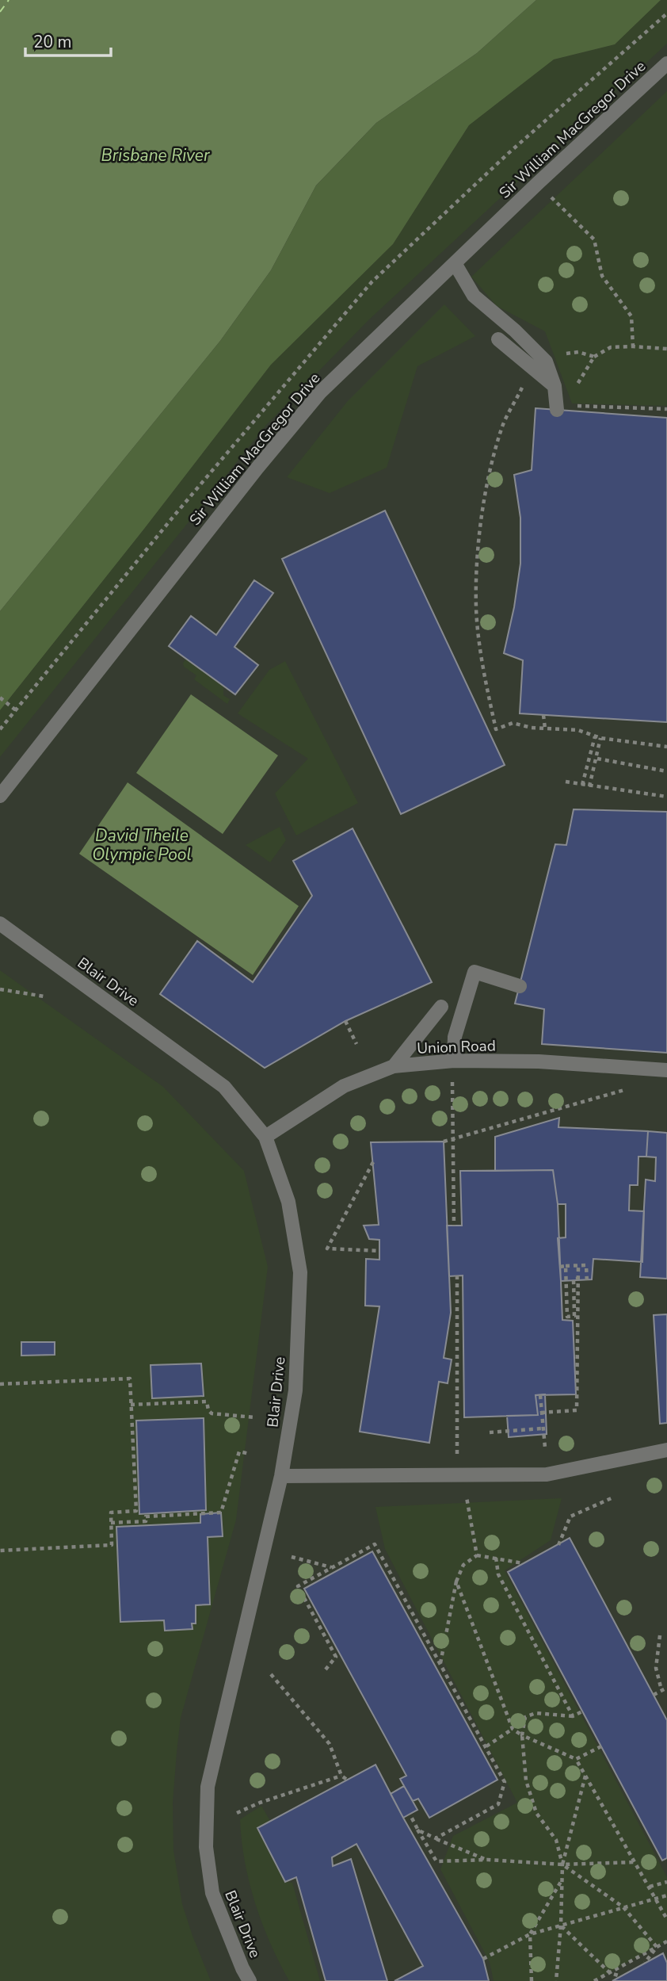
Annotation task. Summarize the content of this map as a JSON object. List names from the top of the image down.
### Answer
{
  "streets": {
    "street": ["Sir William MacGregor Drive", "Blair Drive", "Union Road"]
  },
  "crossings": [
    ["Blair Drive", "Union Road"]
  ],
  "water": ["Brisbane River", "David Theile Olympic Pool"],
  "scale_bar": "20 m"
}
